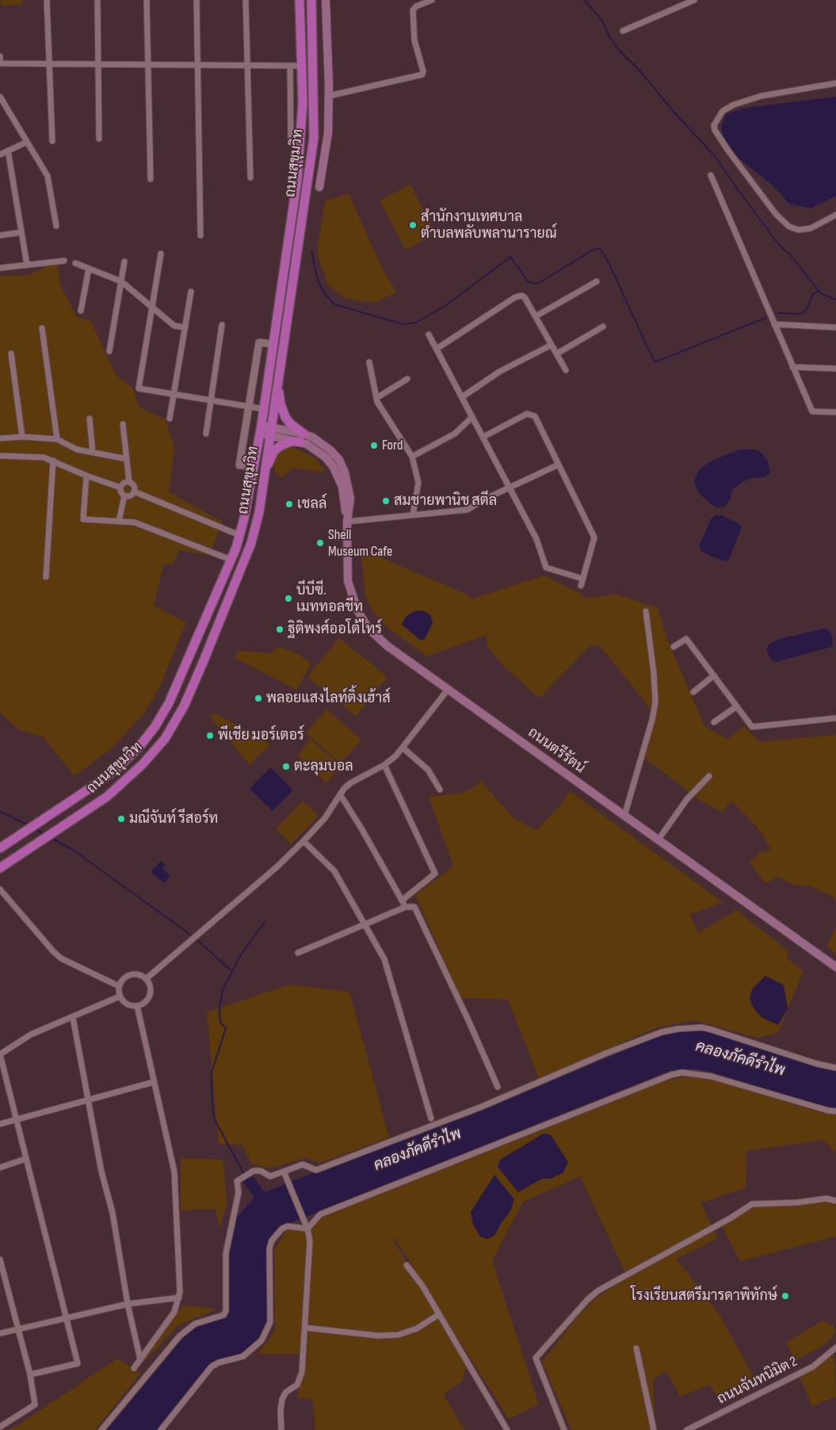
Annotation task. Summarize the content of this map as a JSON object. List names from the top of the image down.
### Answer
{
  "streets": {
    "highway": ["ถนนสุขุมวิท"],
    "main road": ["ถนนตรีรัตน์"],
    "street": ["ถนนจันทนิมิต 2"]
  },
  "crossings": [
    ["ถนนสุขุมวิท", "ถนนตรีรัตน์"]
  ],
  "water": ["คลองภัคดีรำไพ"],
  "places": [
    "สำนักงานเทศบาล ตำบลพลับพลานารายณ์",
    "Ford",
    "สมชายพานิช สตีล",
    "เชลล์",
    "Shell Museum Cafe",
    "บีบีซี. เมททอลชีท",
    "ฐิติพงศ์ออโต้ไทร์",
    "พลอยแสงไลท์ติ้งเฮ้าส์",
    "พีเชีย มอร์เตอร์",
    "ตะลุมบอล",
    "มณีจันท์ รีสอร์ท",
    "โรงเรียนสตรีมารดาพิทักษ์"
  ]
}
